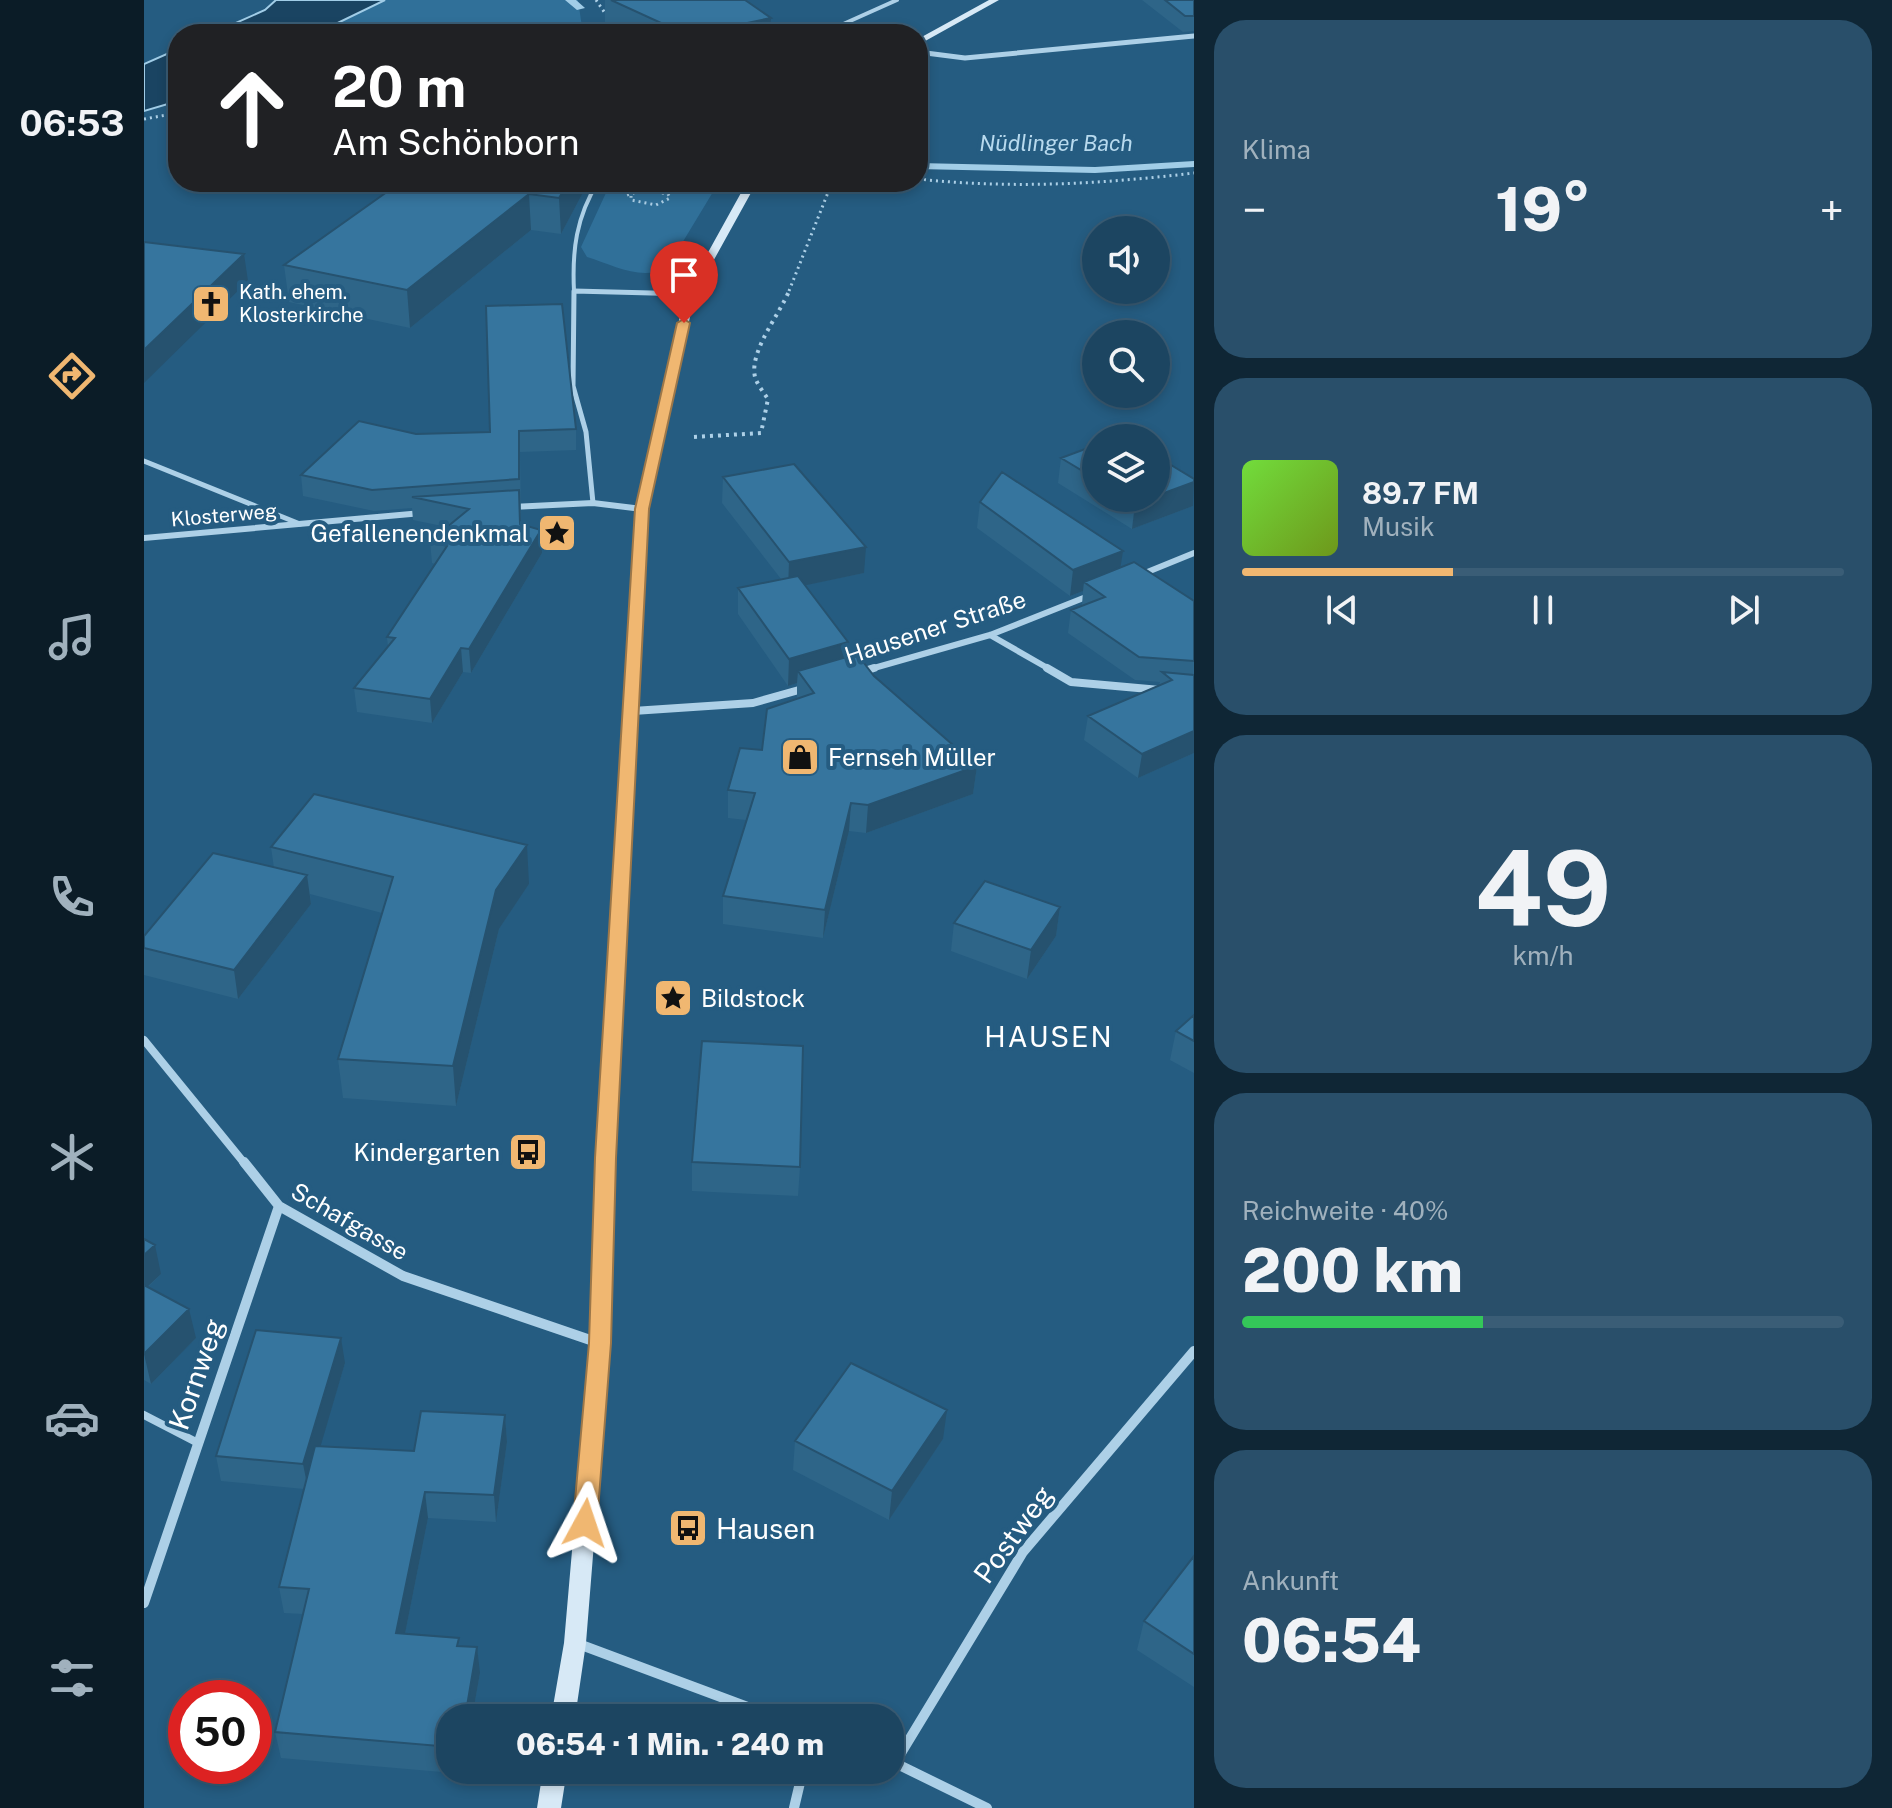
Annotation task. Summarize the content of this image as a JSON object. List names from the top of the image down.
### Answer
{
  "streets": {
    "street": [
      "Klosterweg",
      "Hausener Straße",
      "Schafgasse",
      "Kornweg",
      "Postweg"
    ]
  },
  "crossings": [
    ["Schafgasse", "Kornweg"]
  ],
  "districts": ["HAUSEN"],
  "water": ["Nüdlinger Bach"],
  "places": {
    "church": ["Kath. ehem. Klosterkirche"],
    "place": ["Gefallenendenkmal", "Bildstock"],
    "shop": ["Fernseh Müller"],
    "bus stop": ["Kindergarten", "Hausen"]
  },
  "page": {
    "tabs": "06:53",
    "tile": [
      "Klima",
      ["49", "km/h"],
      ["Reichweite · 40%", "200 km"],
      ["Ankunft", "06:54"]
    ],
    "turn": ["20 m", "Am Schönborn"],
    "heat": ["−", "19°", "+"],
    "song": ["89.7 FM", "Musik"],
    "limit": "50",
    "trip": "06:54 · 1 Min. · 240 m"
  }
}
